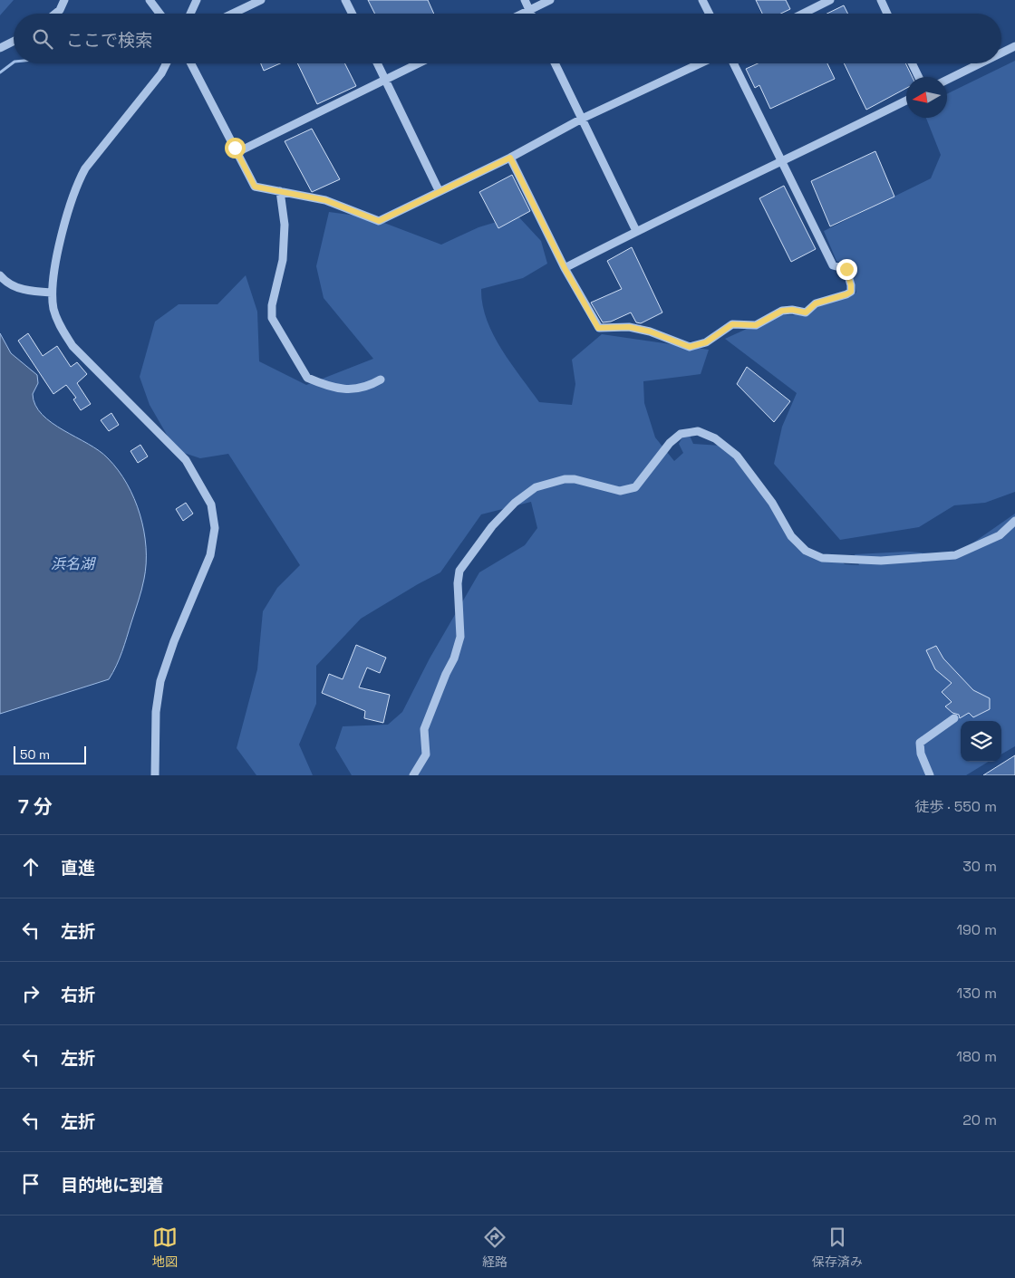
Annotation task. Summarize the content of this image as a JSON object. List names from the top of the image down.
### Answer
{
  "water": ["浜名湖"],
  "scale_bar": "50 m",
  "north": "left",
  "page": {
    "search": "ここで検索",
    "scale": "50 m",
    "heading": ["7 分", "徒歩 · 550 m"],
    "list": [
      ["直進", "30 m"],
      ["左折", "190 m"],
      ["右折", "130 m"],
      ["左折", "180 m"],
      ["左折", "20 m"],
      "目的地に到着"
    ],
    "nav": ["地図", "経路", "保存済み"]
  }
}
